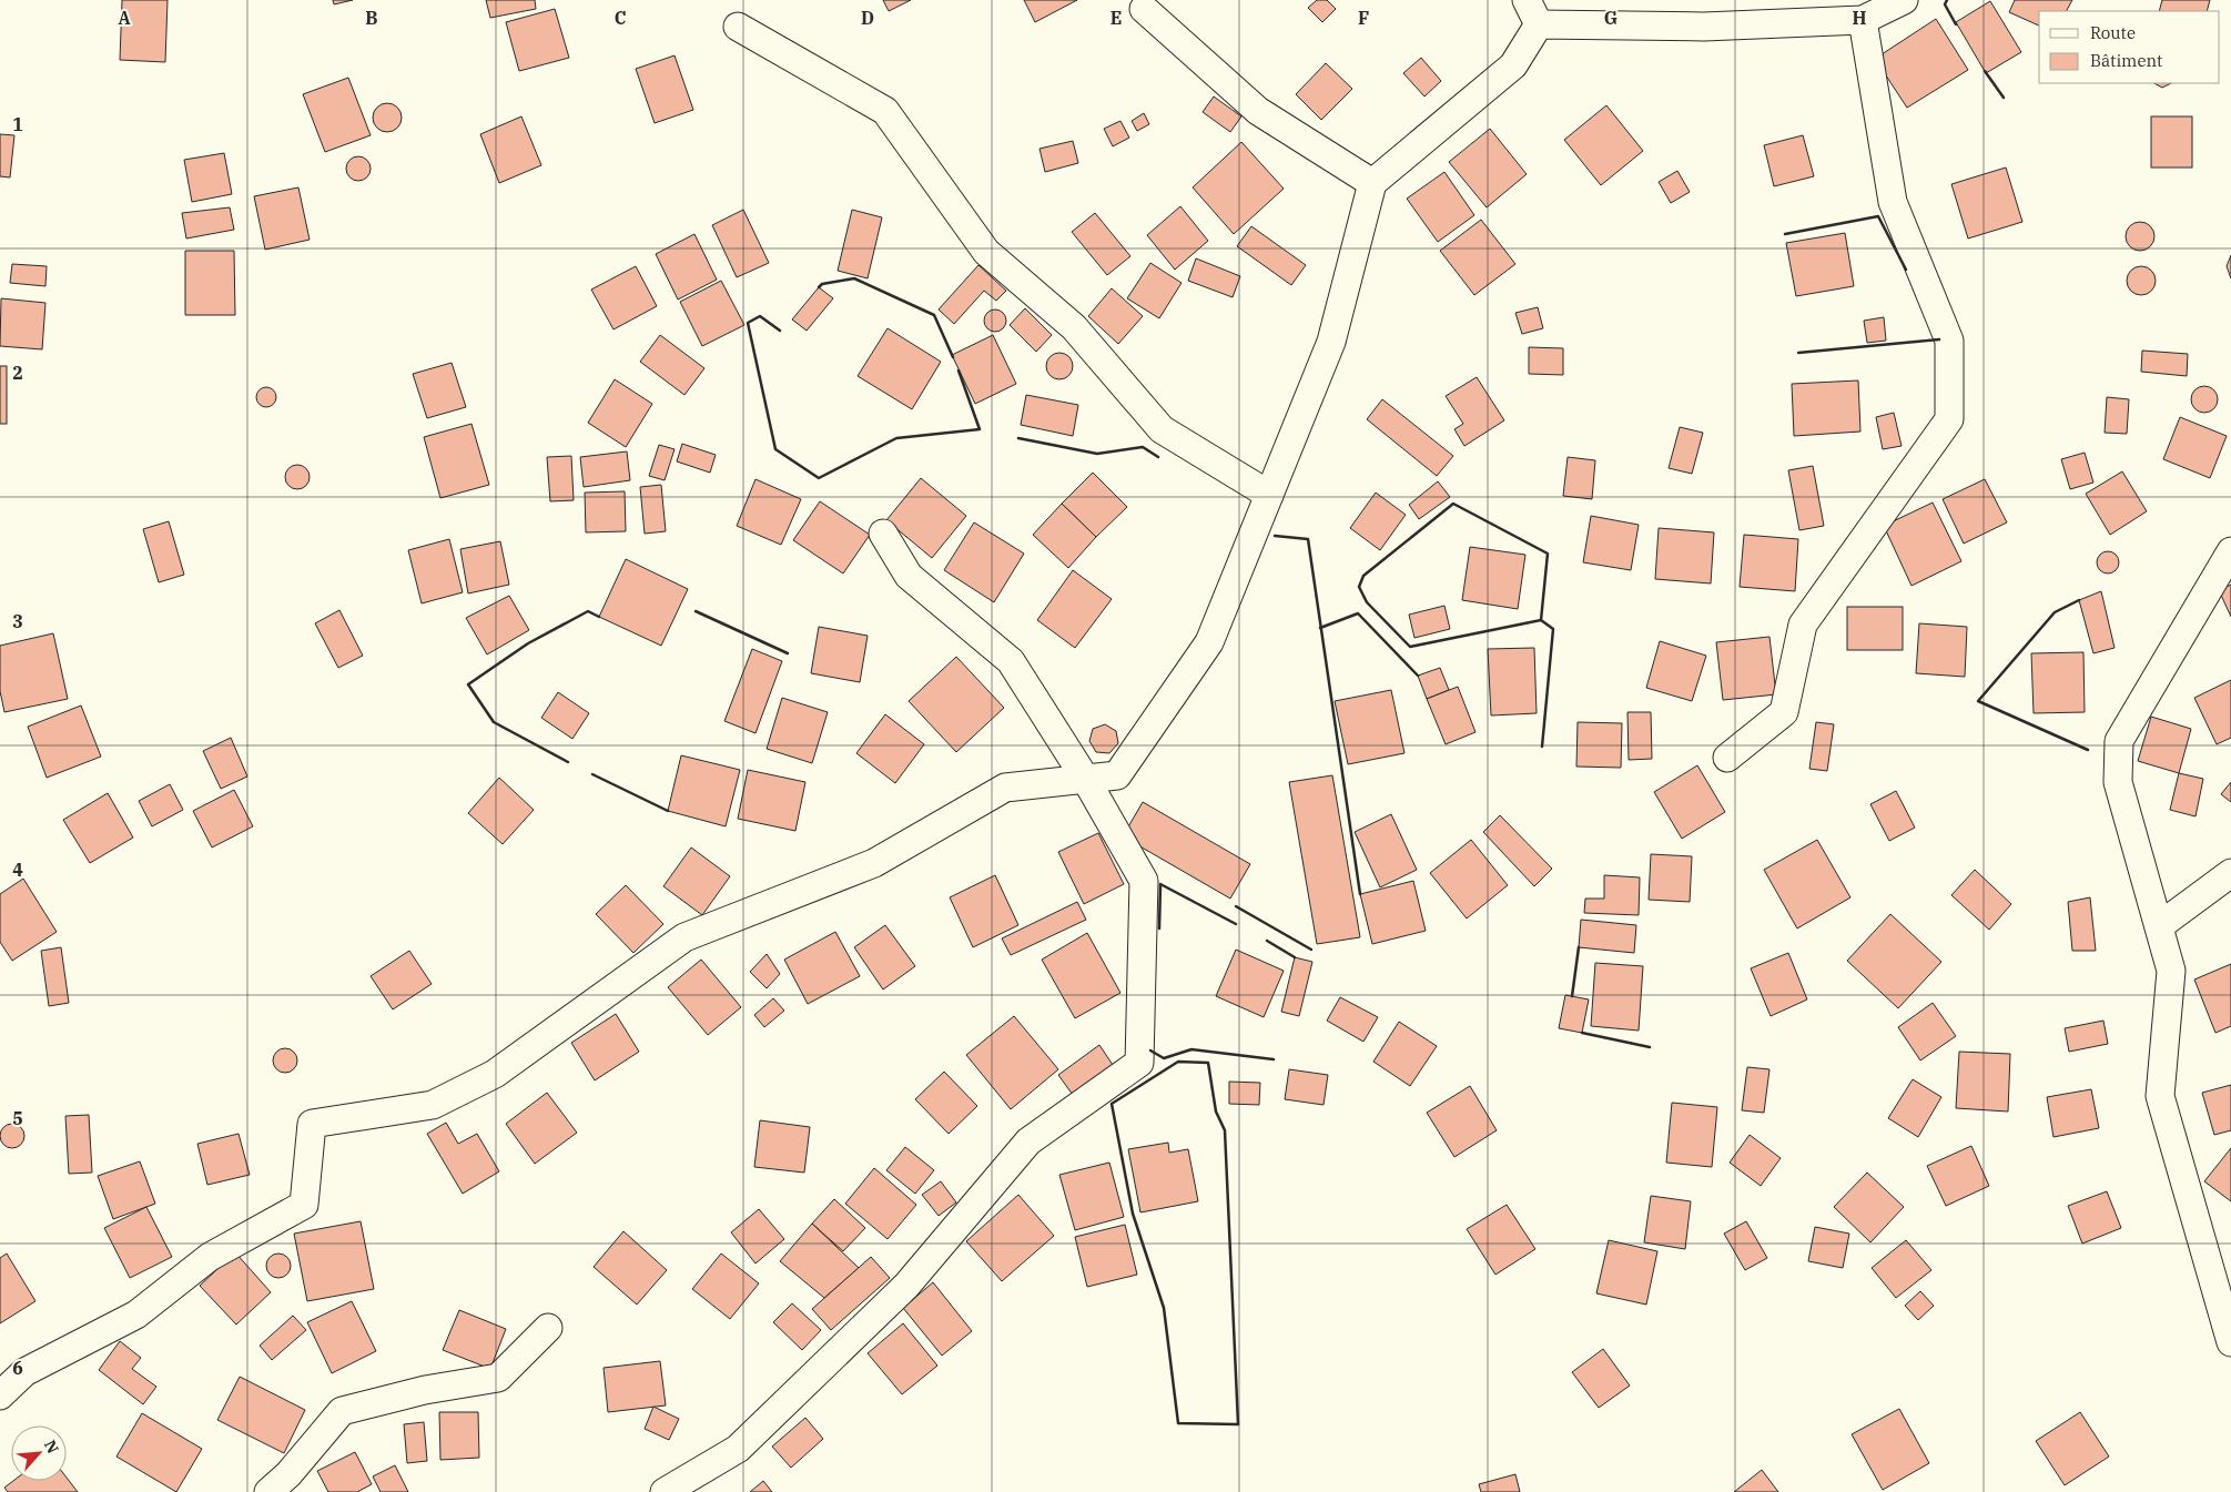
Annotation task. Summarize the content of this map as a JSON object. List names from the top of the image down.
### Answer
{
  "legend": ["Route", "Bâtiment"],
  "north": "top right",
  "grid": {
    "columns": [
      "A",
      "B",
      "C",
      "D",
      "E",
      "F",
      "G",
      "H"
    ],
    "rows": [
      "1",
      "2",
      "3",
      "4",
      "5",
      "6"
    ]
  }
}
